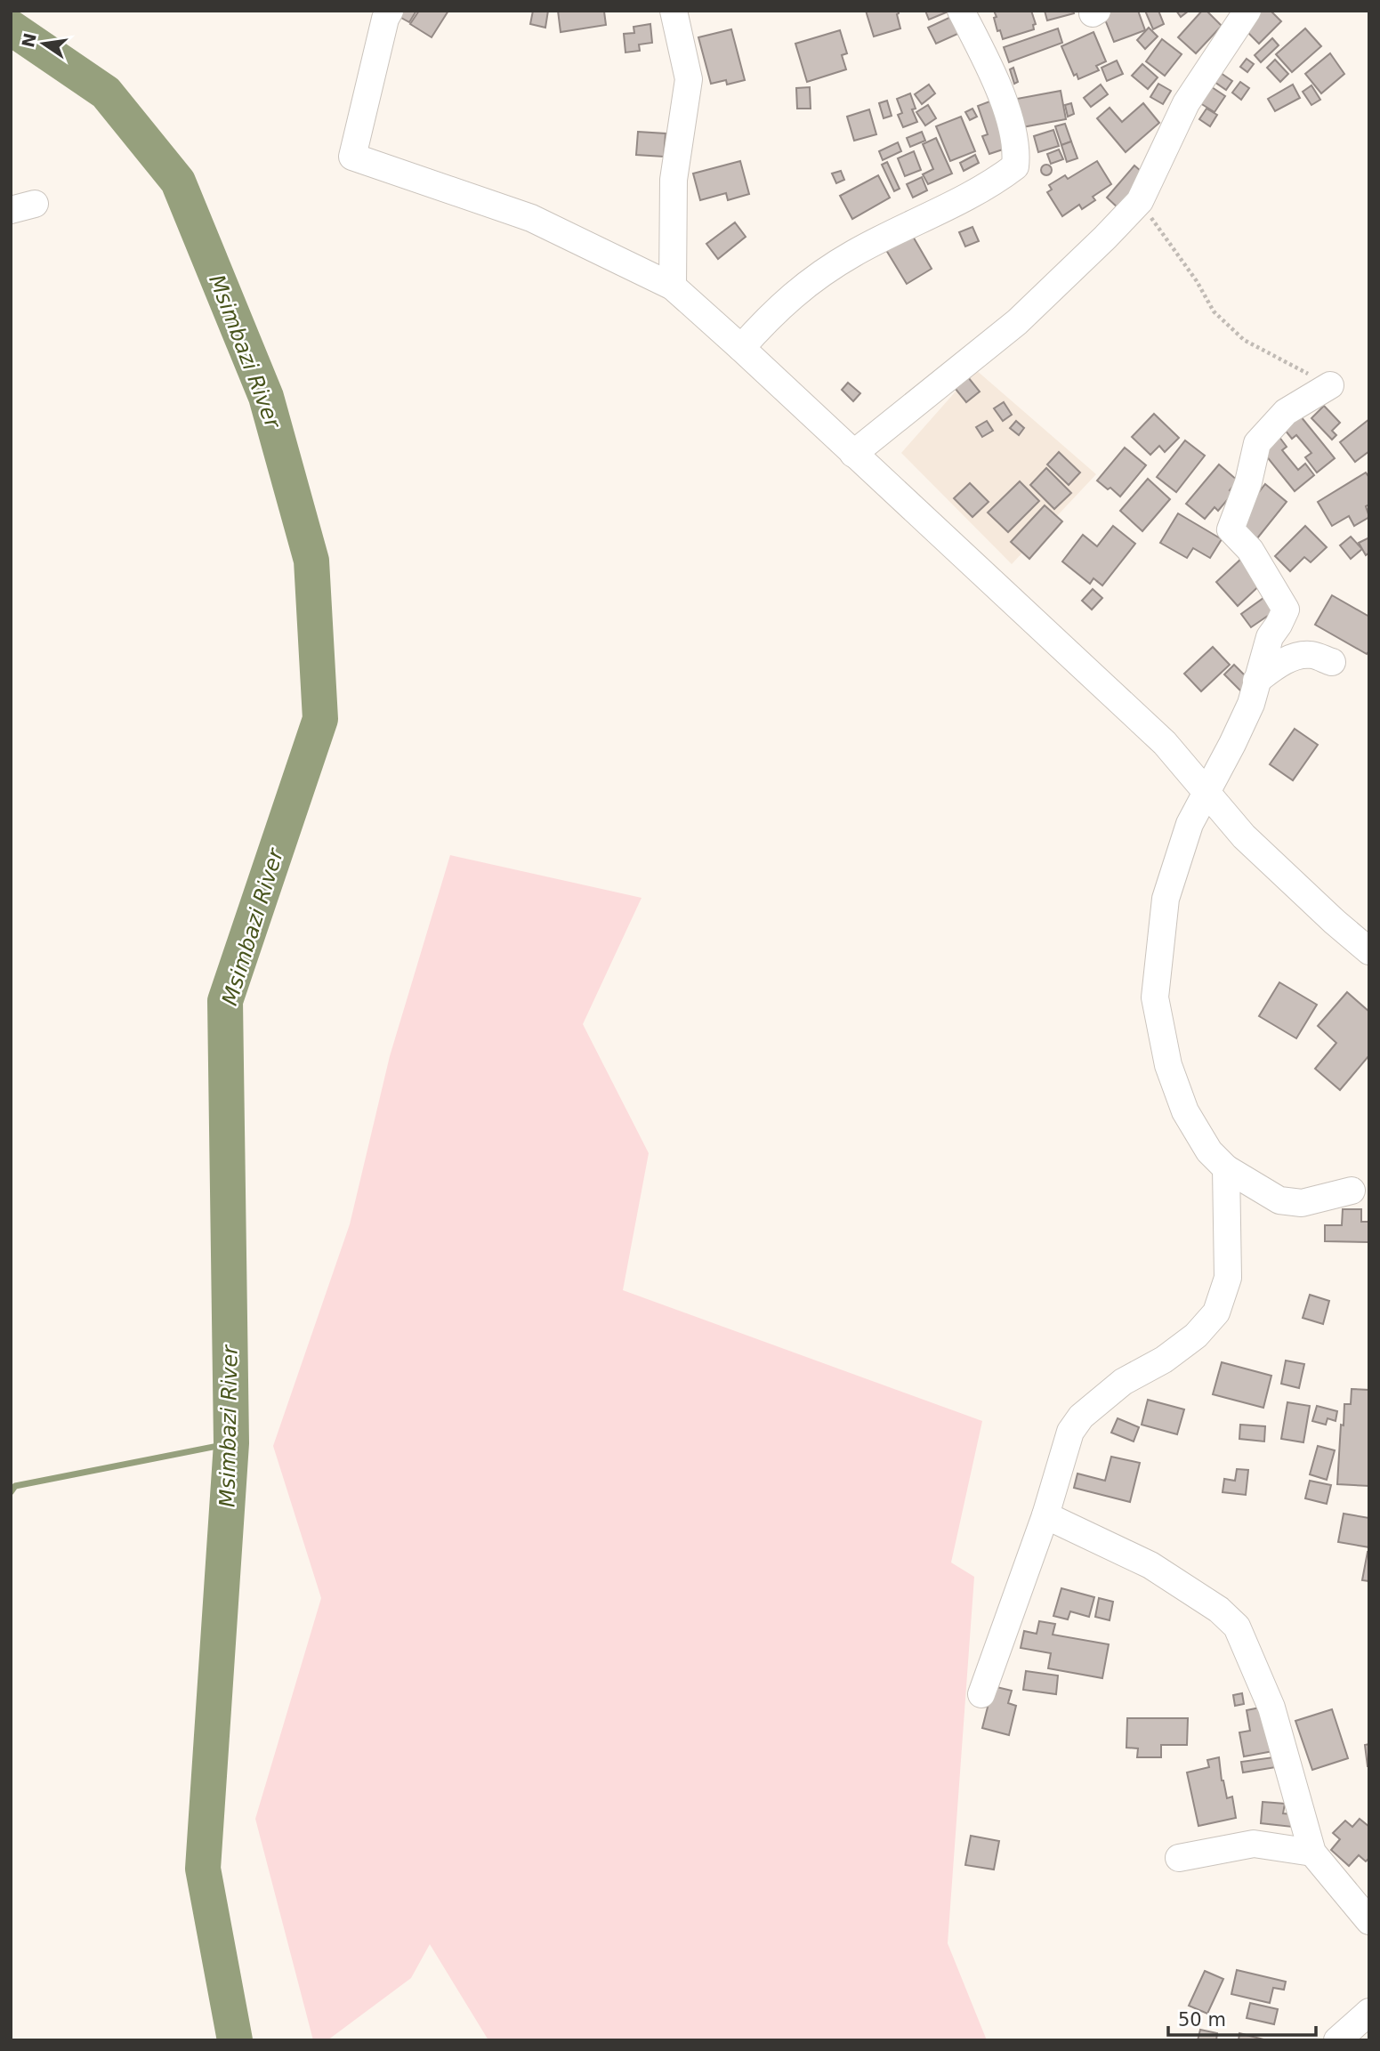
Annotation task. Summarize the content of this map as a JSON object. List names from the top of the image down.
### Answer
{
  "water": ["Msimbazi River"],
  "scale_bar": "50 m",
  "north": "left"
}
